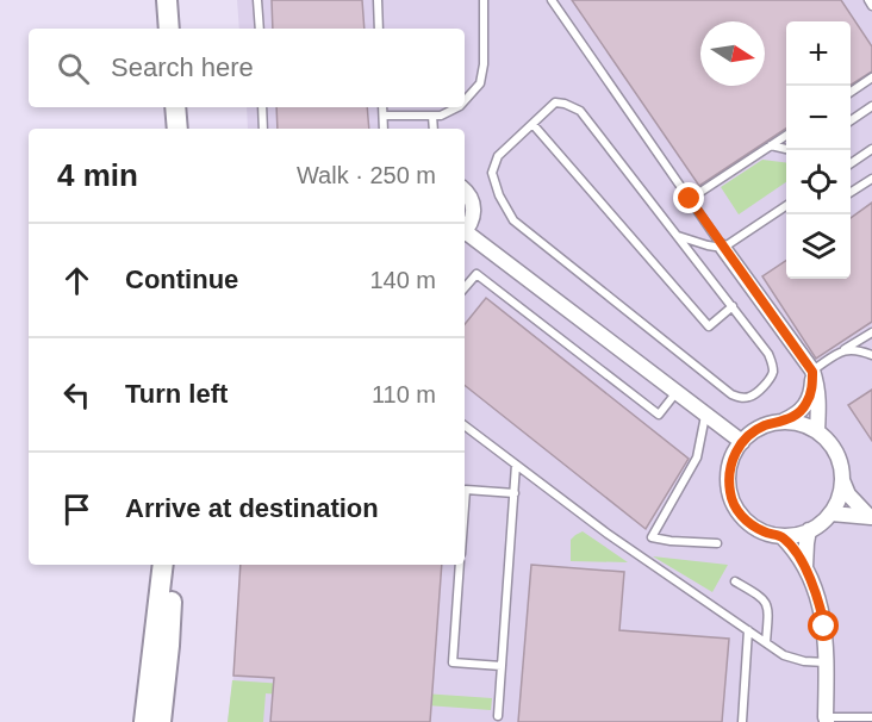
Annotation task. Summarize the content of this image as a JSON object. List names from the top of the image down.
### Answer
{
  "north": "right",
  "page": {
    "map_buttons": ["+", "−"],
    "search": "Search here",
    "heading": ["4 min", "Walk · 250 m"],
    "list": [
      ["Continue", "140 m"],
      ["Turn left", "110 m"],
      "Arrive at destination"
    ]
  }
}
